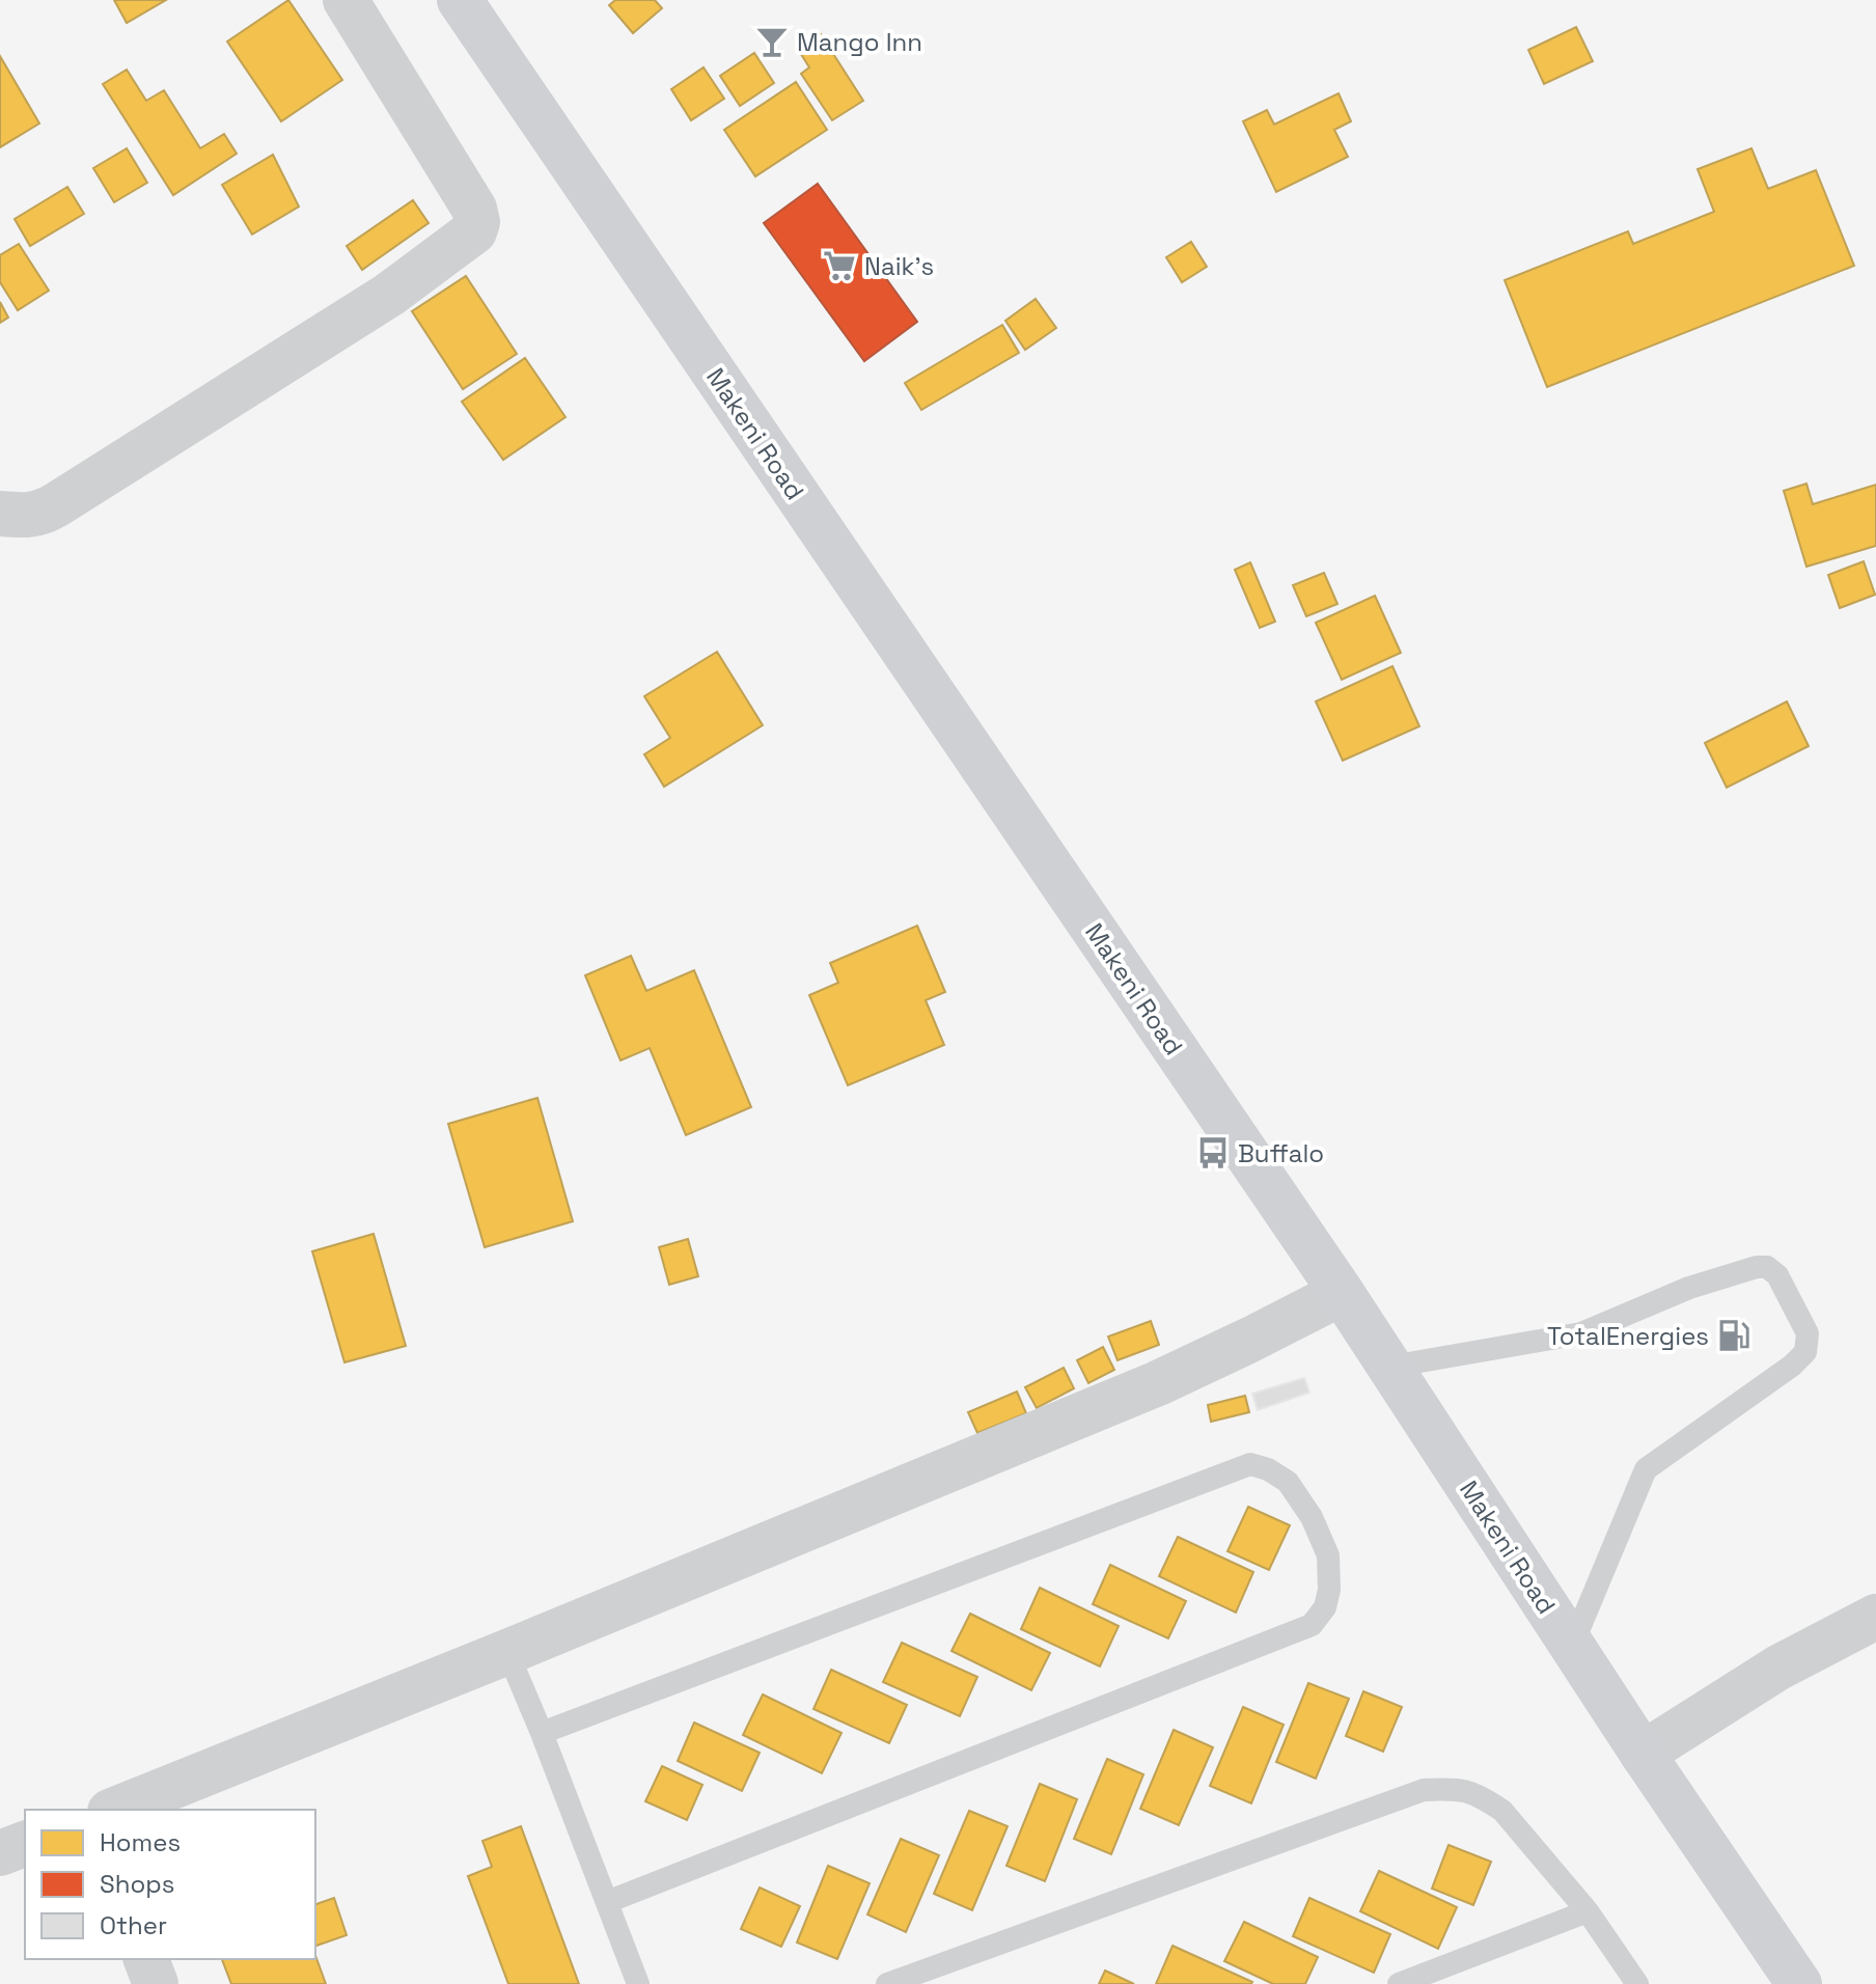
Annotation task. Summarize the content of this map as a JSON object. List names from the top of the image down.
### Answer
{
  "streets": {
    "main road": ["Makeni Road"]
  },
  "places": {
    "bar": ["Mango Inn"],
    "supermarket": ["Naik's"],
    "bus stop": ["Buffalo"],
    "fuel station": ["TotalEnergies"]
  },
  "legend": ["Homes", "Shops", "Other"]
}
